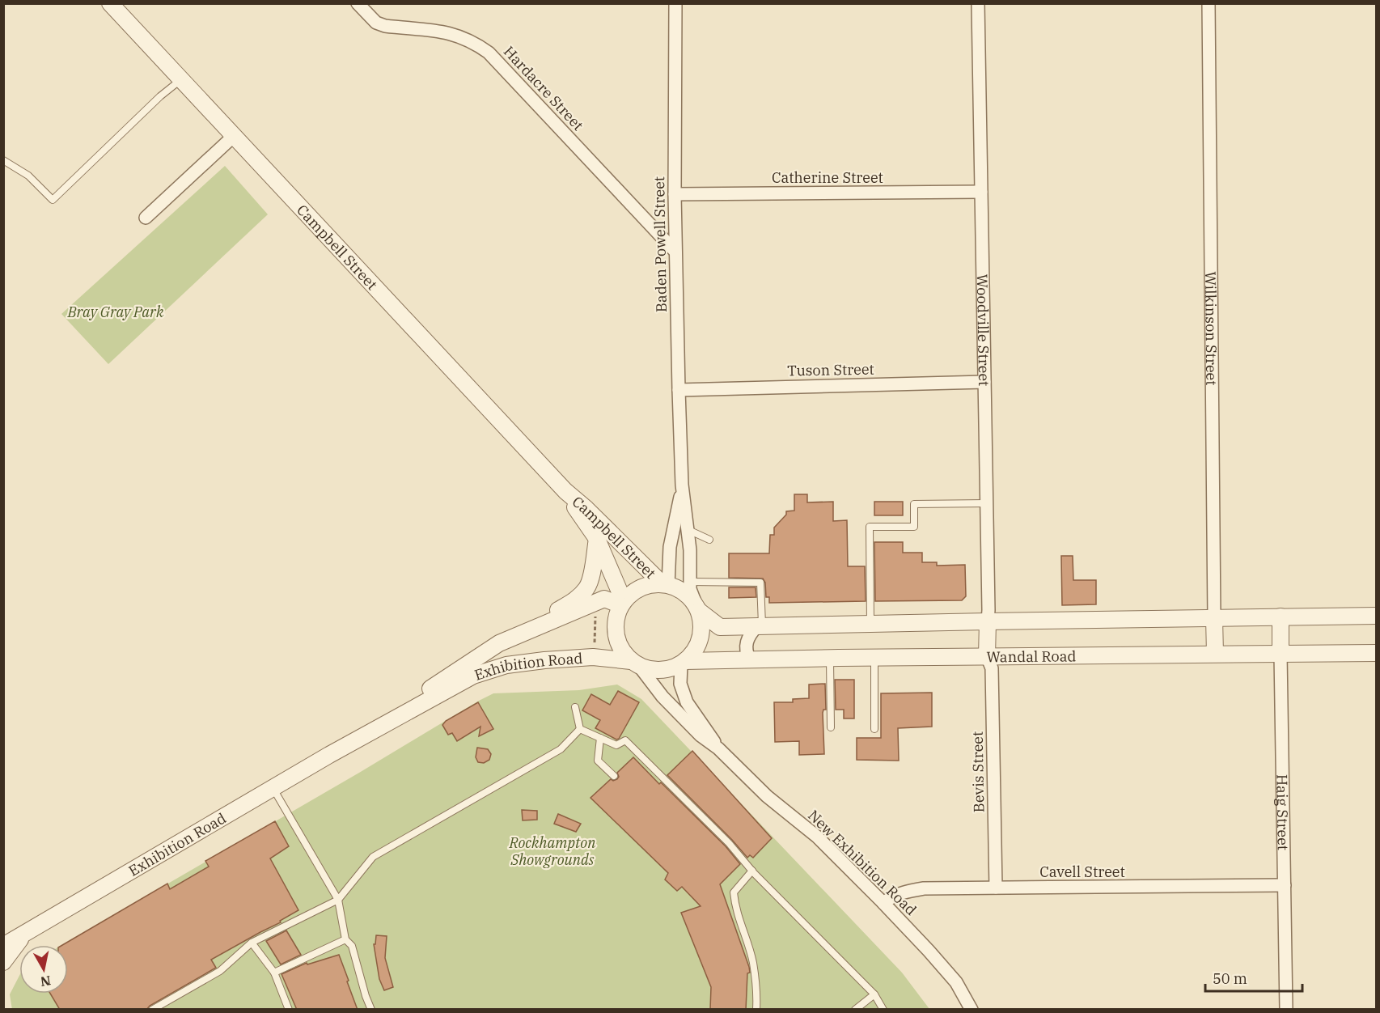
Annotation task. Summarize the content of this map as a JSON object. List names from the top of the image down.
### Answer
{
  "streets": {
    "street": [
      "Hardacre Street",
      "Catherine Street",
      "Baden Powell Street",
      "Campbell Street",
      "Wilkinson Street",
      "Woodville Street",
      "Tuson Street",
      "Wandal Road",
      "Exhibition Road",
      "Bevis Street",
      "Haig Street",
      "New Exhibition Road",
      "Cavell Street"
    ]
  },
  "crossings": [
    ["Hardacre Street", "Baden Powell Street"],
    ["Catherine Street", "Baden Powell Street"],
    ["Catherine Street", "Woodville Street"],
    ["Baden Powell Street", "Campbell Street"],
    ["Baden Powell Street", "Tuson Street"],
    ["Baden Powell Street", "Wandal Road"],
    ["Baden Powell Street", "Exhibition Road"],
    ["Baden Powell Street", "New Exhibition Road"],
    ["Campbell Street", "Wandal Road"],
    ["Campbell Street", "Exhibition Road"],
    ["Campbell Street", "New Exhibition Road"],
    ["Wilkinson Street", "Wandal Road"],
    ["Woodville Street", "Tuson Street"],
    ["Woodville Street", "Wandal Road"],
    ["Woodville Street", "Bevis Street"],
    ["Wandal Road", "Exhibition Road"],
    ["Wandal Road", "Bevis Street"],
    ["Wandal Road", "Haig Street"],
    ["Wandal Road", "New Exhibition Road"],
    ["Exhibition Road", "New Exhibition Road"],
    ["Bevis Street", "Cavell Street"],
    ["Haig Street", "Cavell Street"],
    ["New Exhibition Road", "Cavell Street"]
  ],
  "parks": ["Bray Gray Park", "Rockhampton Showgrounds"],
  "scale_bar": "50 m",
  "north": "bottom"
}
